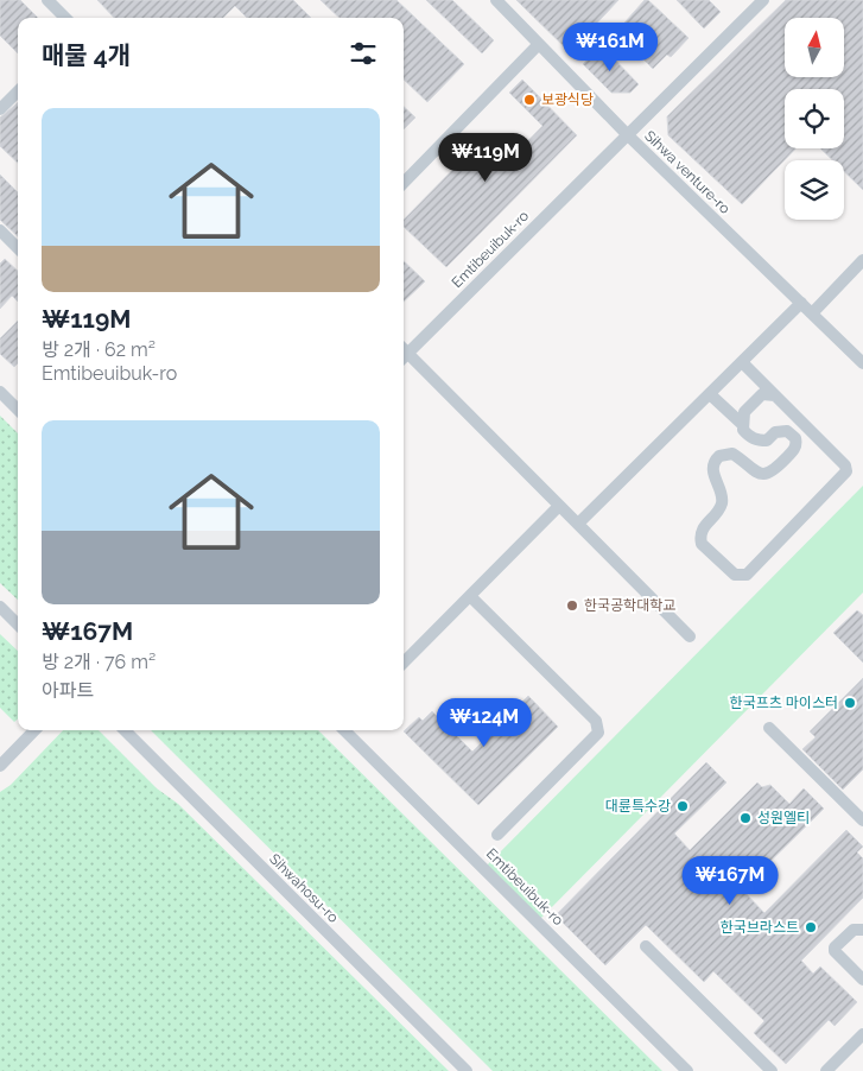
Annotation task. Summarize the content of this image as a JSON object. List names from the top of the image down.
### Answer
{
  "streets": {
    "street": ["Sihwa venture-ro", "Emtibeuibuk-ro", "Sihwahosu-ro"]
  },
  "crossings": [
    ["Sihwa venture-ro", "Emtibeuibuk-ro"]
  ],
  "places": [
    "보광식당",
    "한국공학대학교",
    "한국프츠 마이스터",
    "대륜특수강",
    "성원엘티",
    "한국브라스트"
  ],
  "north": "top",
  "page": {
    "heading": "매물 4개",
    "price": [
      "₩161M",
      "₩119M",
      "₩124M",
      "₩167M"
    ],
    "list": [
      {
        "name": "₩119M",
        "note": "방 2개 · 62 m² · Emtibeuibuk-ro"
      },
      {
        "name": "₩167M",
        "note": "방 2개 · 76 m² · 아파트"
      }
    ]
  }
}
